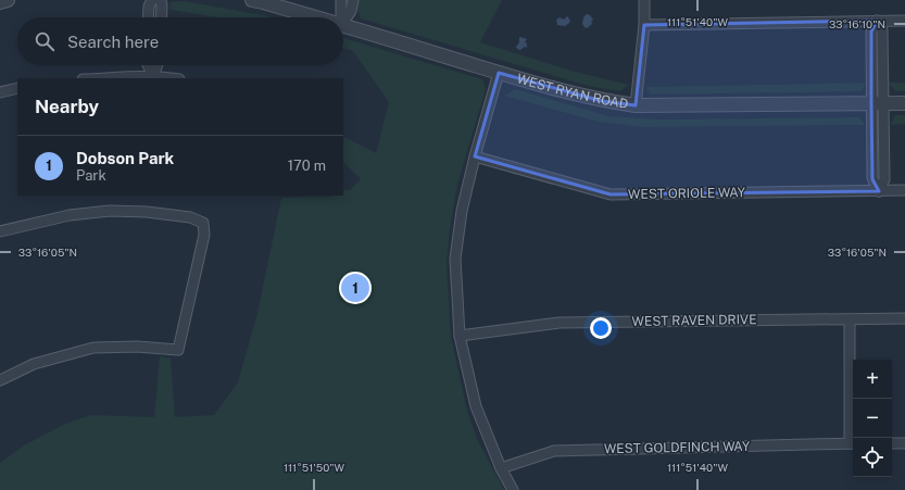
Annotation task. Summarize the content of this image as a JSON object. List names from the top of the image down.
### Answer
{
  "streets": {
    "street": [
      "WEST RYAN ROAD",
      "WEST ORIOLE WAY",
      "WEST RAVEN DRIVE",
      "WEST GOLDFINCH WAY"
    ]
  },
  "page": {
    "search": "Search here",
    "heading": "Nearby",
    "list": [
      {
        "mark": "1",
        "name": "Dobson Park",
        "note": "Park",
        "value": "170 m"
      }
    ],
    "pins": "1",
    "map_buttons": ["+", "−"]
  },
  "coordinates": [
    "111°51'40\"W",
    "33°16'10\"N",
    "33°16'05\"N",
    "111°51'50\"W"
  ]
}
